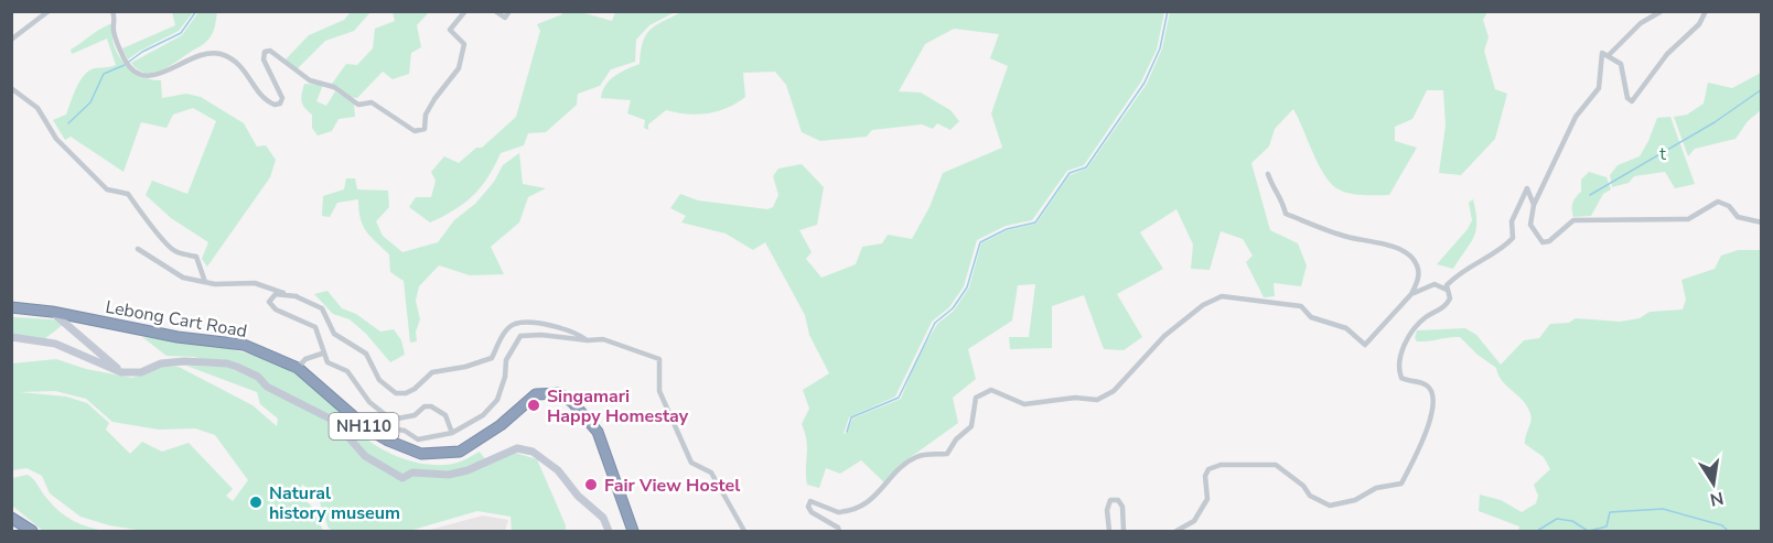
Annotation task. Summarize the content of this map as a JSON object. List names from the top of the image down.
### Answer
{
  "streets": {
    "highway": ["Lebong Cart Road", "NH110"]
  },
  "parks": ["t"],
  "places": ["Singamari Happy Homestay", "Fair View Hostel", "Natural history museum"],
  "north": "bottom"
}
